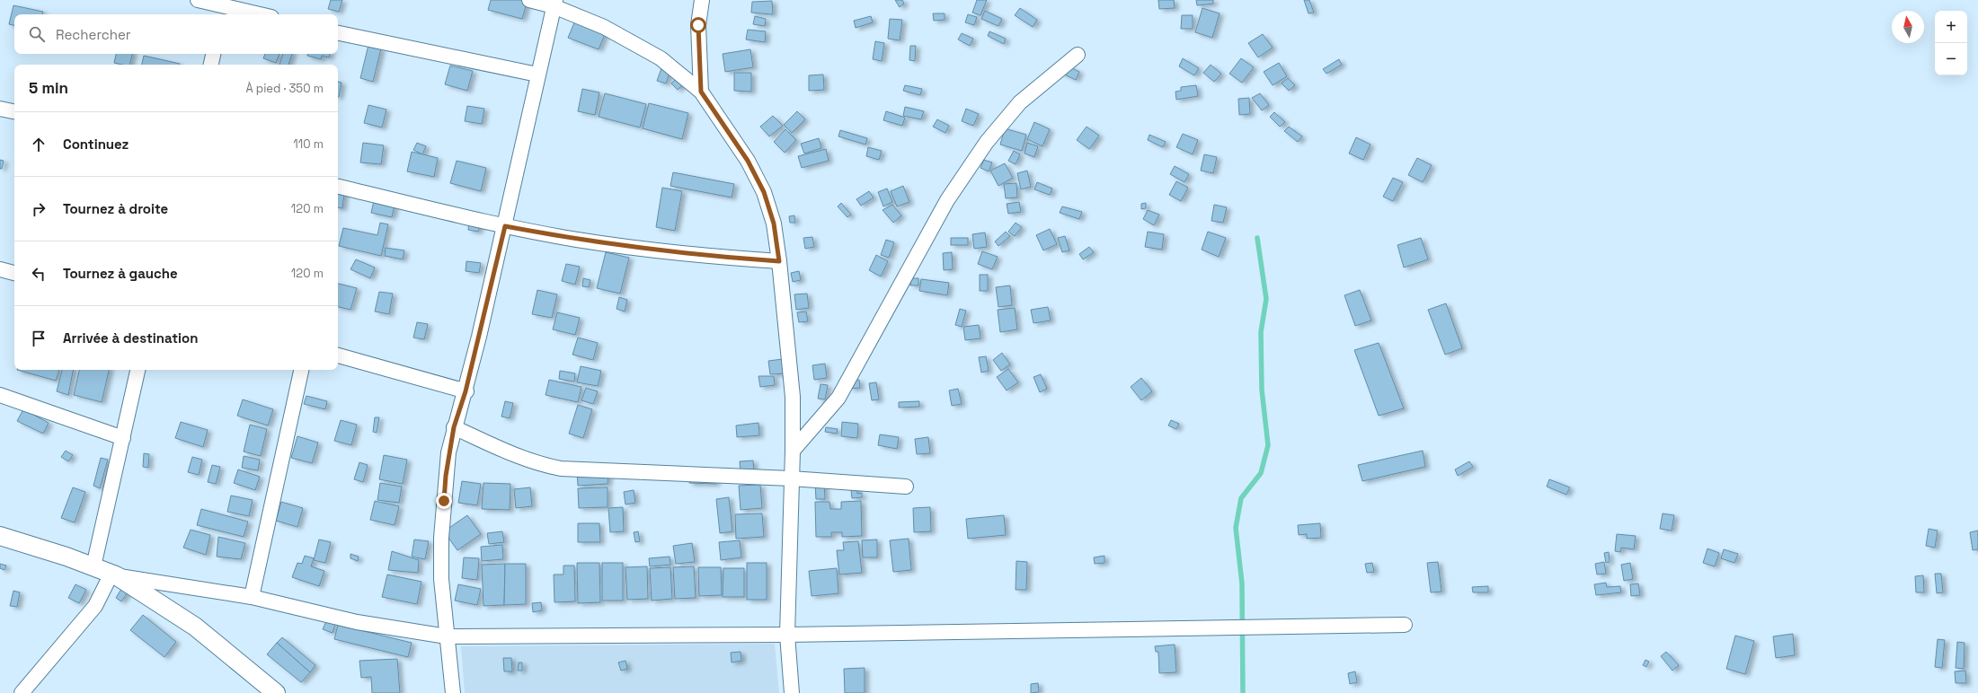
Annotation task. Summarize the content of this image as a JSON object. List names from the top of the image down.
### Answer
{
  "north": "top",
  "page": {
    "map_buttons": ["+", "−"],
    "search": "Rechercher",
    "heading": ["5 min", "À pied · 350 m"],
    "list": [
      ["Continuez", "110 m"],
      ["Tournez à droite", "120 m"],
      ["Tournez à gauche", "120 m"],
      "Arrivée à destination"
    ]
  }
}
